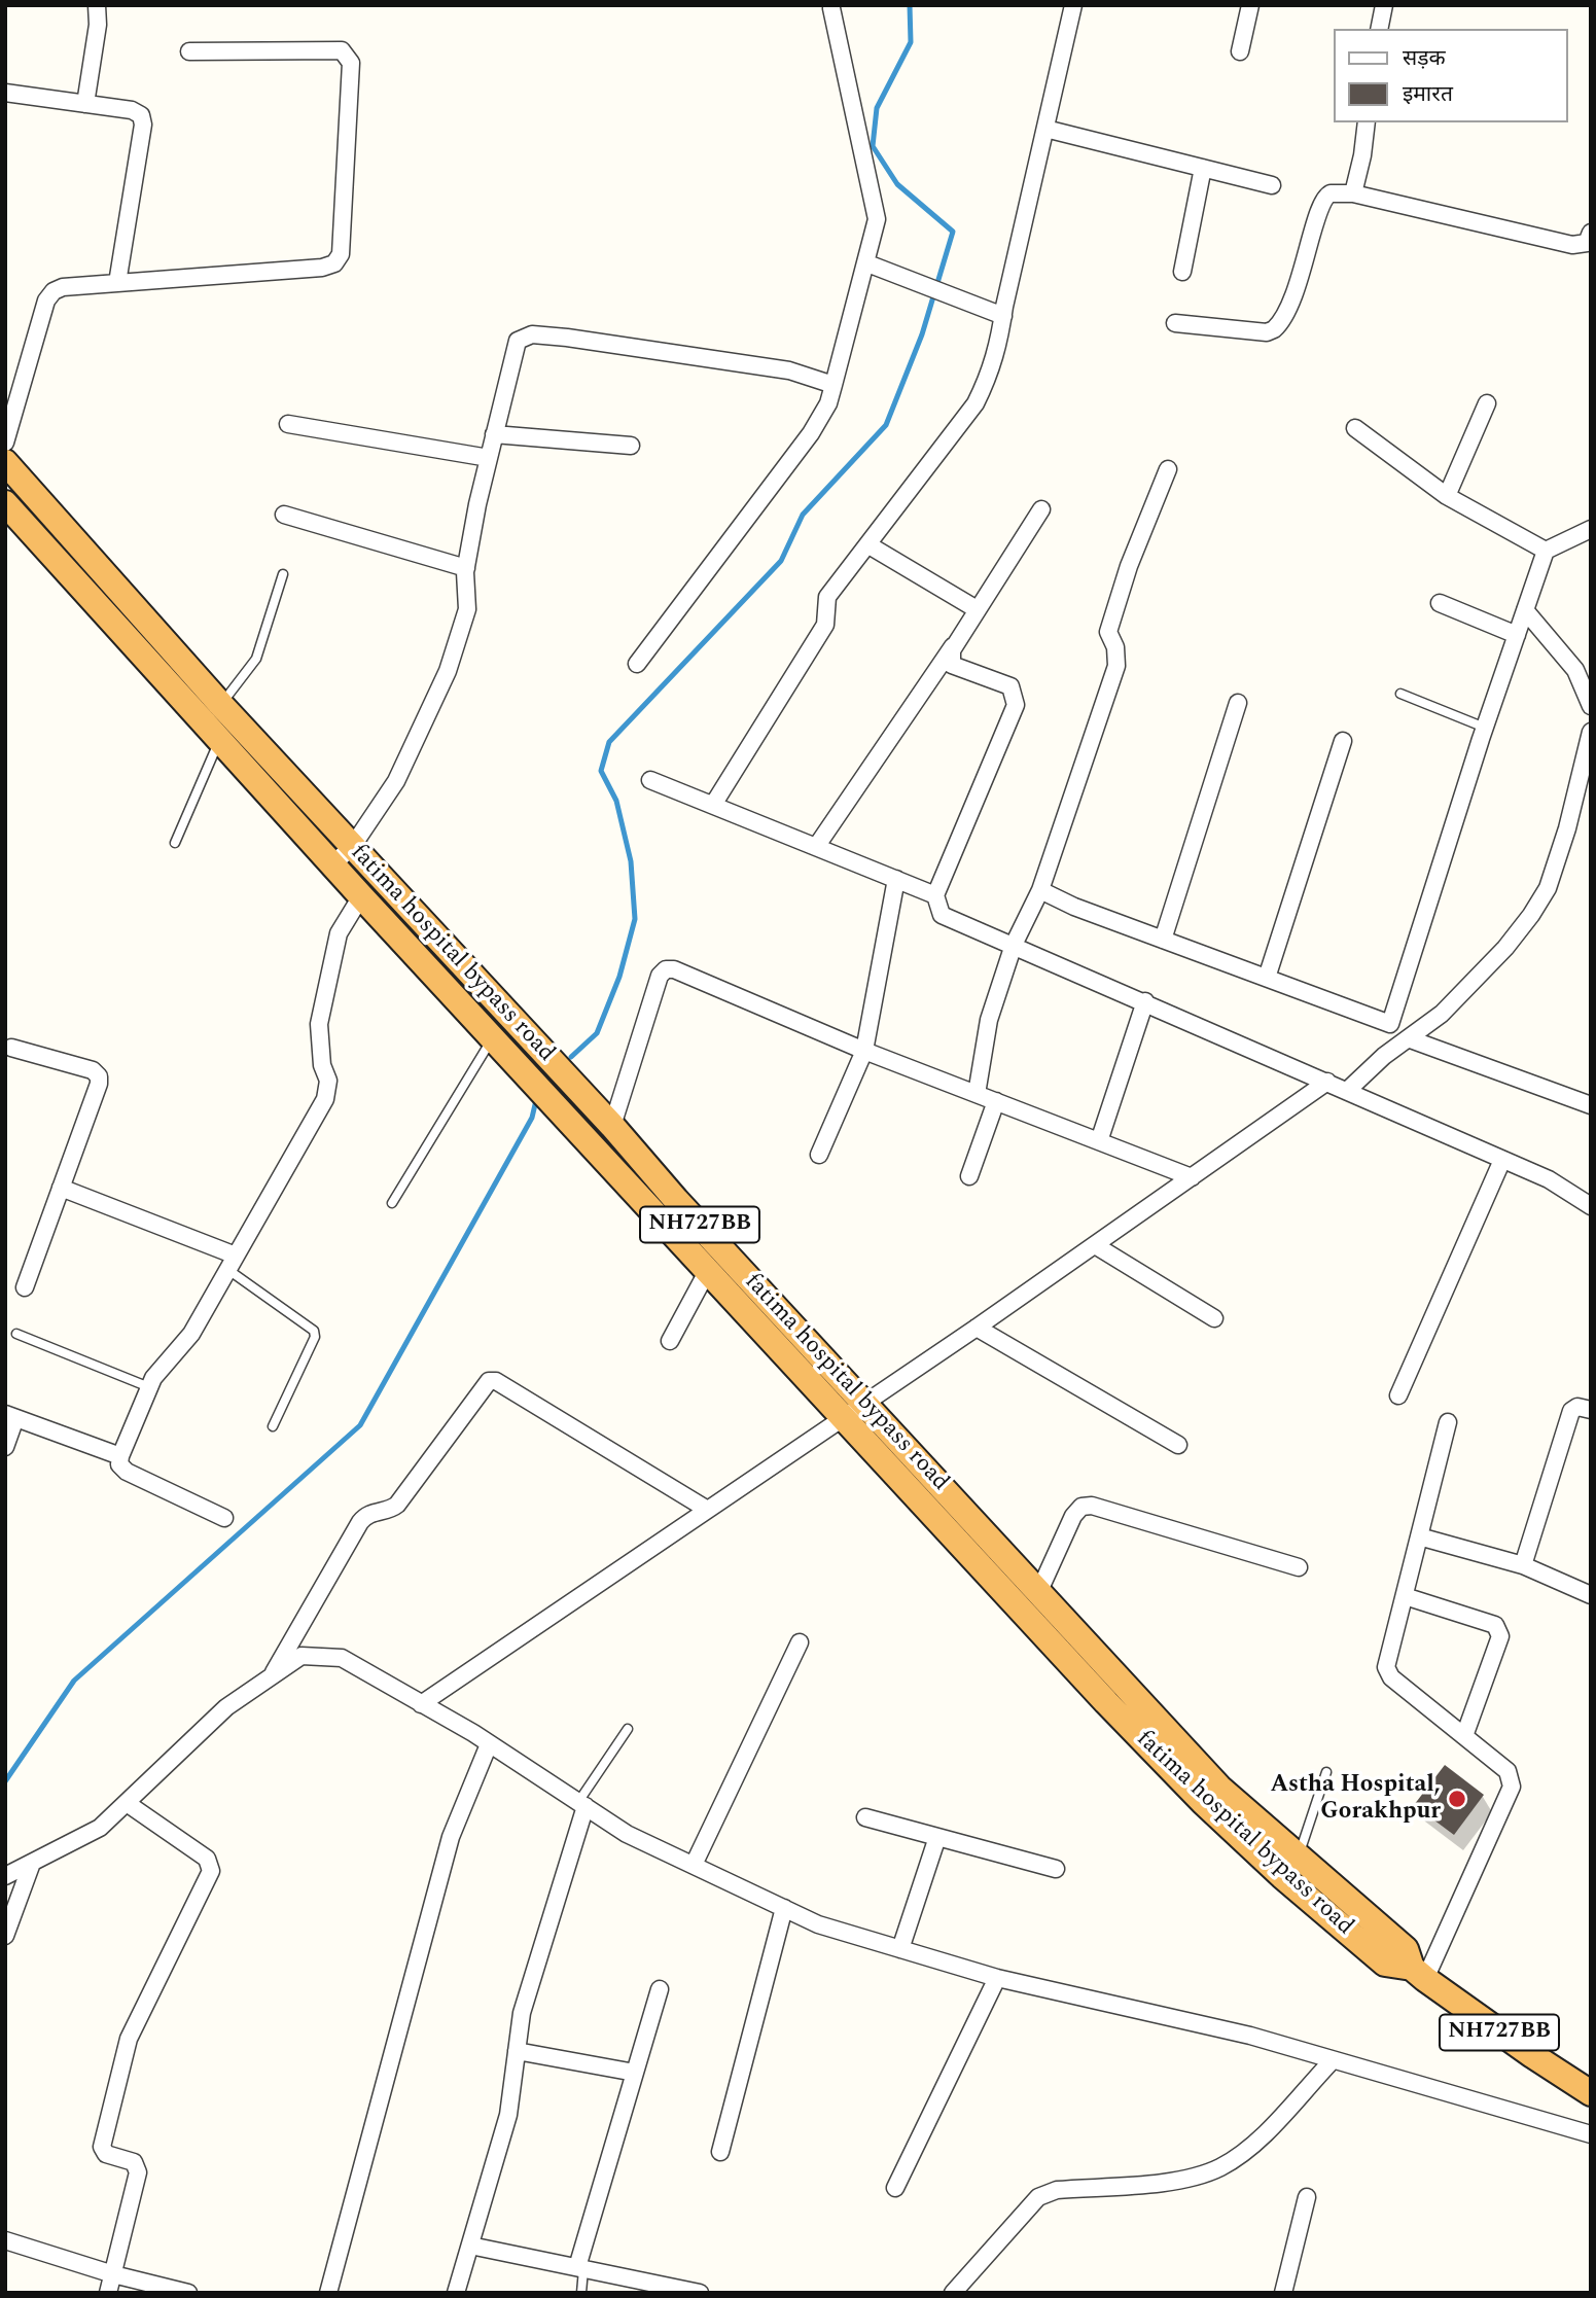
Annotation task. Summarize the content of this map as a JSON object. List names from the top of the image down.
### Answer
{
  "streets": {
    "highway": ["fatima hospital bypass road", "NH727BB"]
  },
  "places": ["Astha Hospital, Gorakhpur"],
  "legend": ["सड़क", "इमारत"]
}
